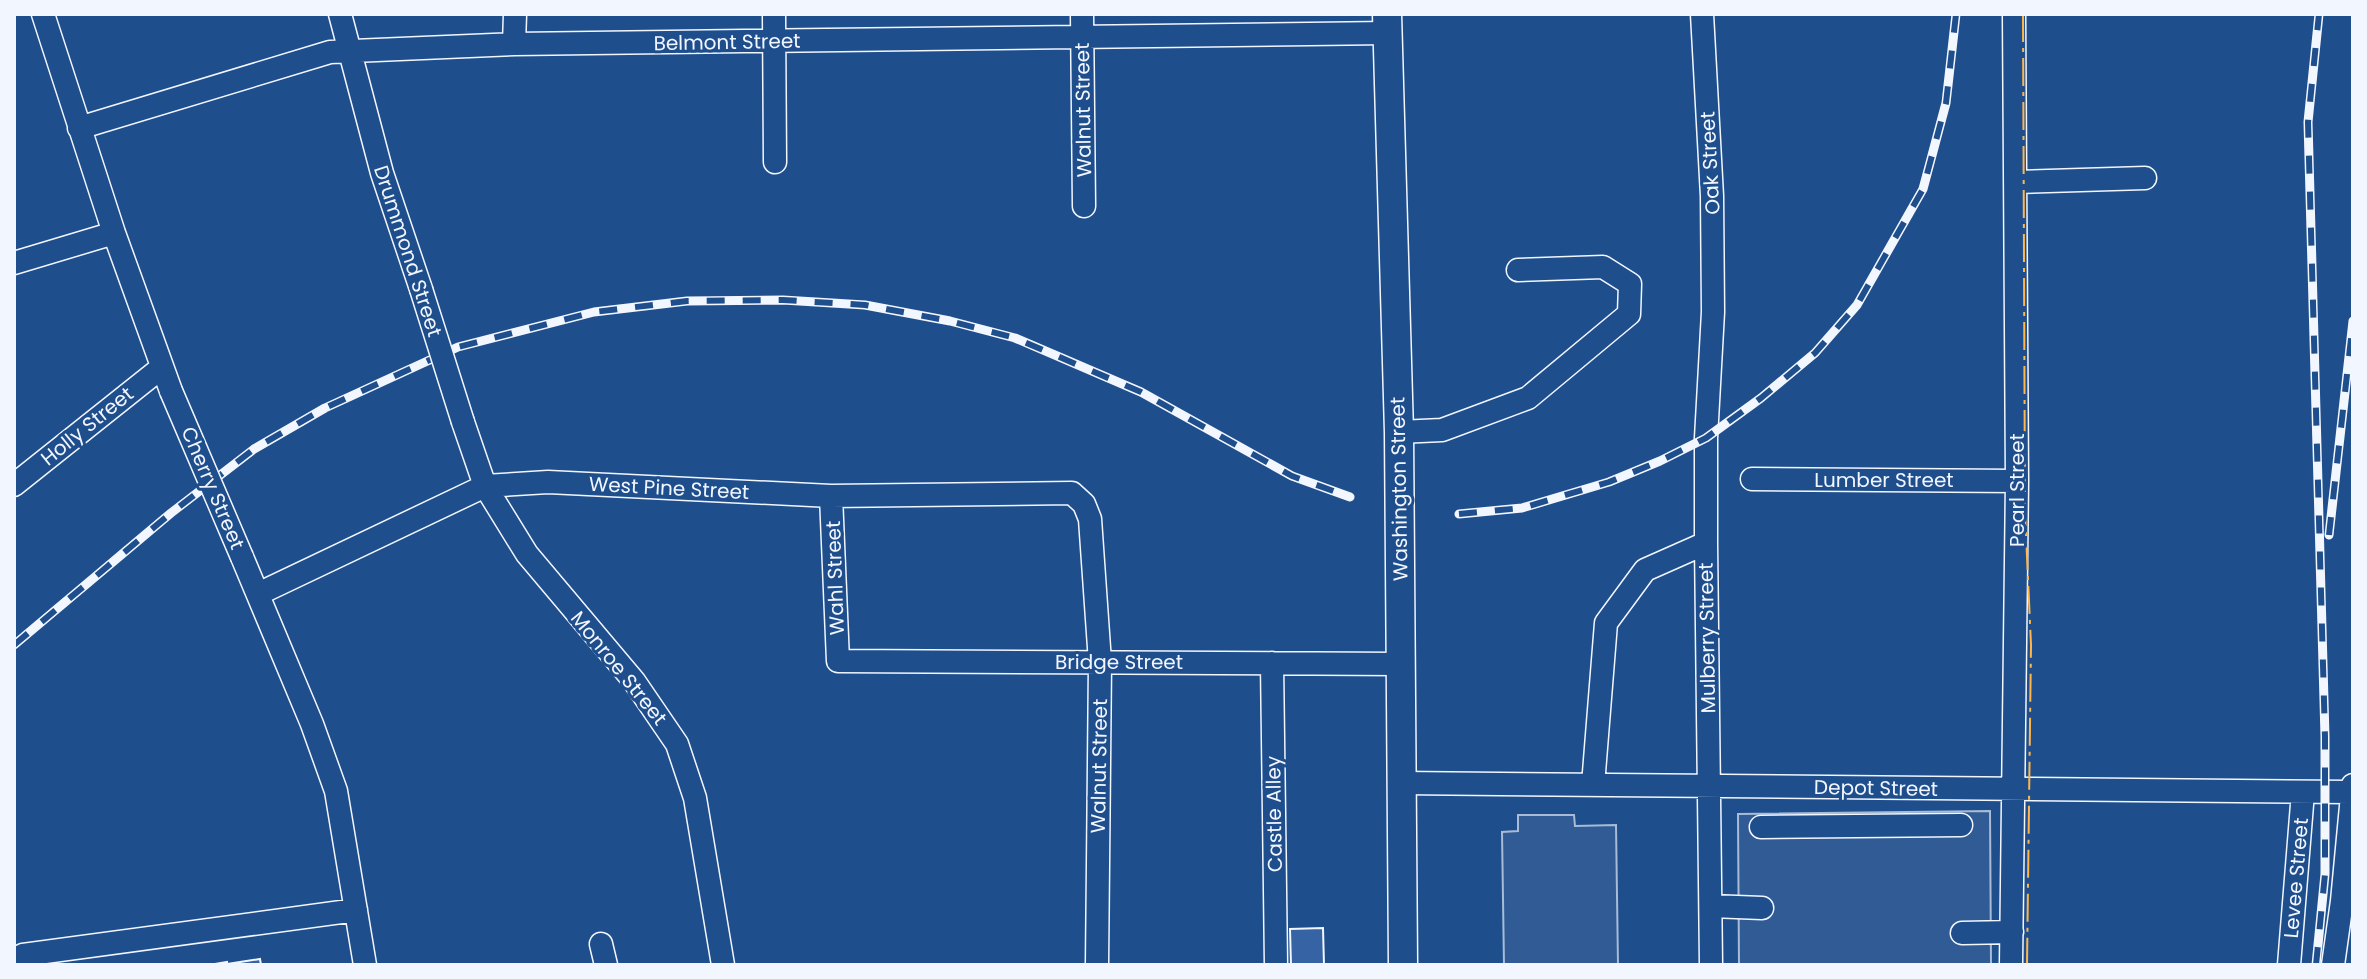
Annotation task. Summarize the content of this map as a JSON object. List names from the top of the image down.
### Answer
{
  "streets": {
    "main road": ["Washington Street"],
    "street": [
      "Belmont Street",
      "Walnut Street",
      "Oak Street",
      "Drummond Street",
      "Holly Street",
      "Lumber Street",
      "Cherry Street",
      "West Pine Street",
      "Pearl Street",
      "Wahl Street",
      "Mulberry Street",
      "Bridge Street",
      "Monroe Street",
      "Depot Street",
      "Castle Alley",
      "Levee Street"
    ]
  },
  "crossings": [
    ["Belmont Street", "Walnut Street"],
    ["Belmont Street", "Drummond Street"],
    ["Belmont Street", "Cherry Street"],
    ["Belmont Street", "Washington Street"],
    ["Walnut Street", "West Pine Street"],
    ["Walnut Street", "Bridge Street"],
    ["Oak Street", "Mulberry Street"],
    ["Drummond Street", "West Pine Street"],
    ["Drummond Street", "Monroe Street"],
    ["Holly Street", "Cherry Street"],
    ["Lumber Street", "Pearl Street"],
    ["Cherry Street", "West Pine Street"],
    ["West Pine Street", "Wahl Street"],
    ["West Pine Street", "Monroe Street"],
    ["Washington Street", "Bridge Street"],
    ["Washington Street", "Depot Street"],
    ["Pearl Street", "Depot Street"],
    ["Wahl Street", "Bridge Street"],
    ["Mulberry Street", "Depot Street"],
    ["Bridge Street", "Castle Alley"],
    ["Depot Street", "Levee Street"]
  ]
}
